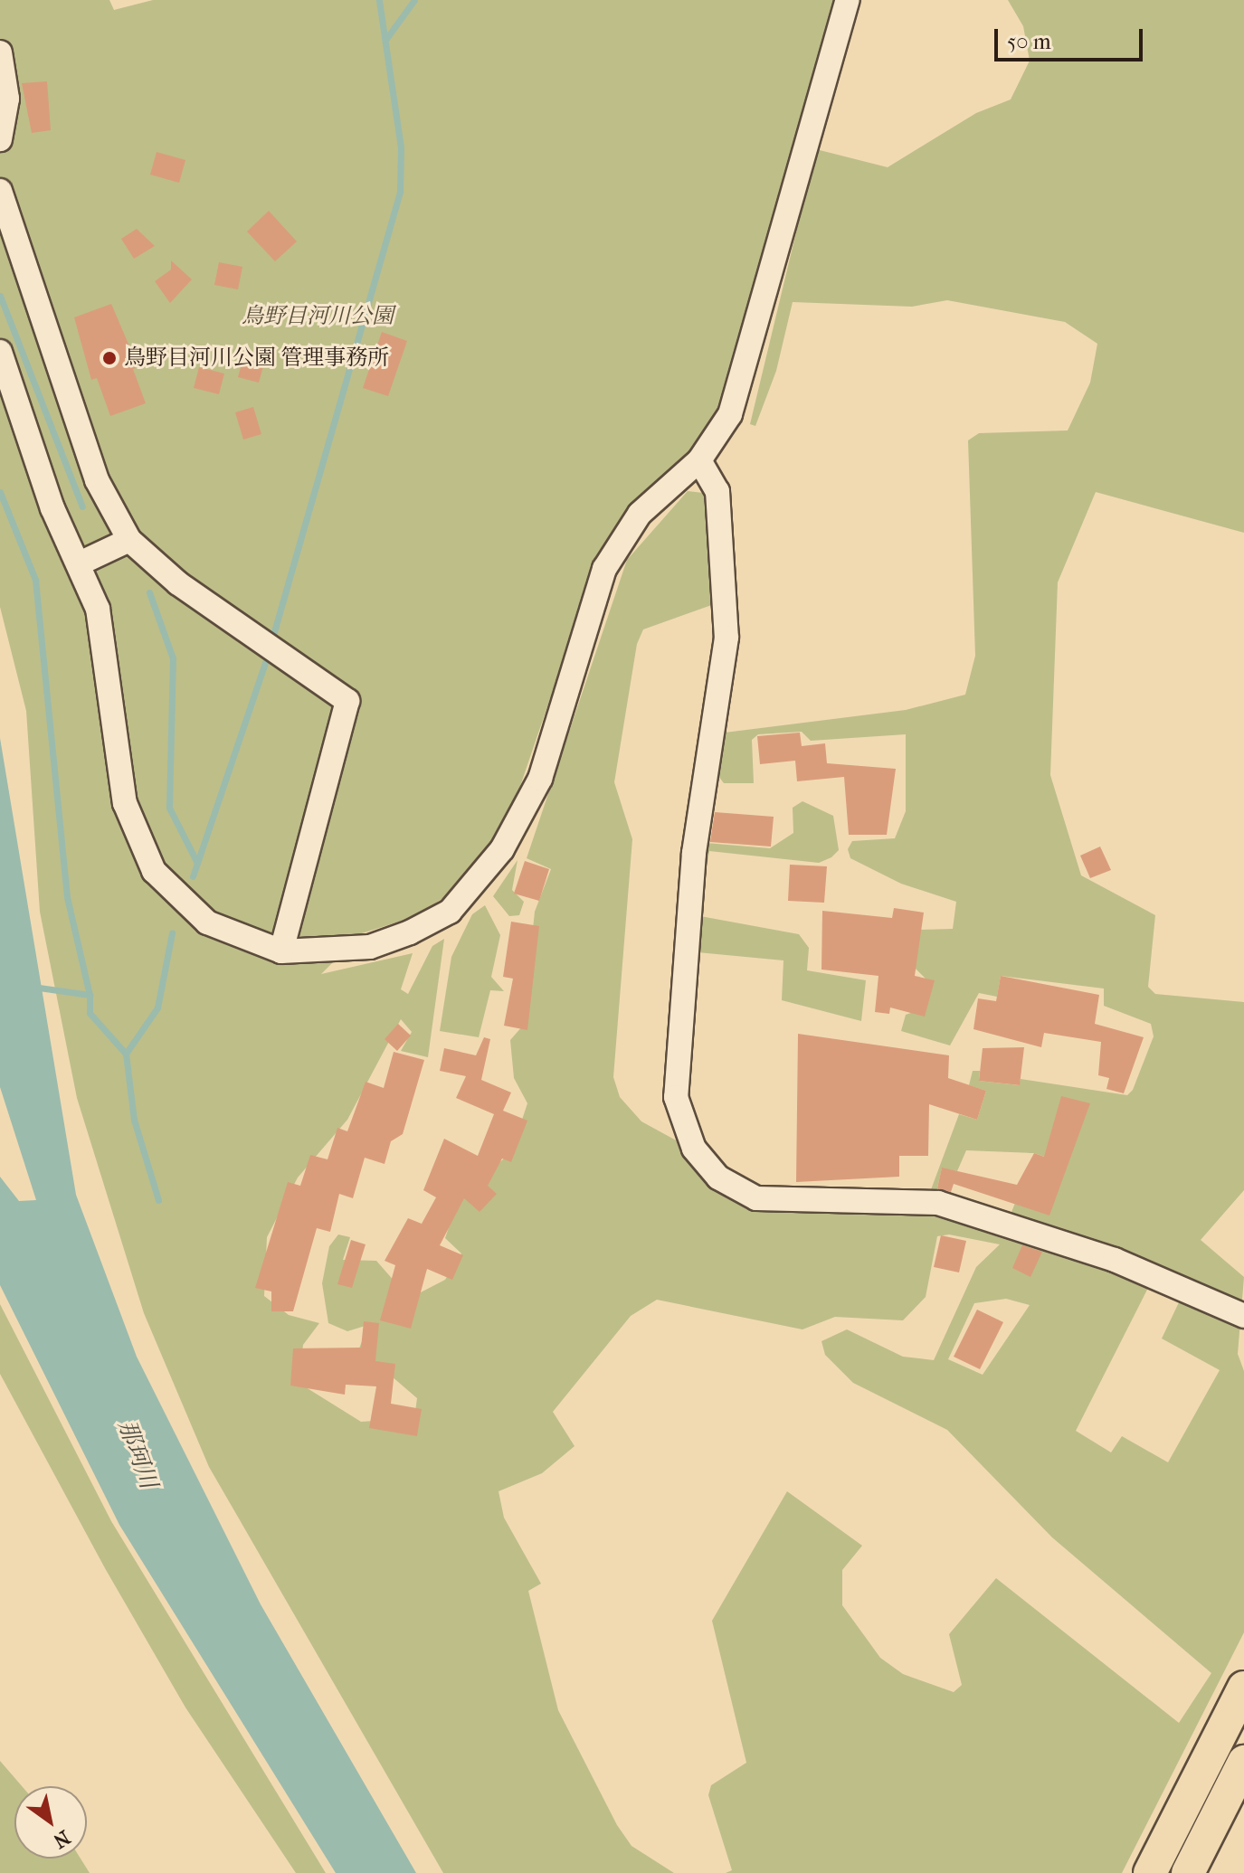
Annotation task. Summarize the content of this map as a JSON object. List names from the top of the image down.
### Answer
{
  "water": ["那珂川"],
  "parks": ["鳥野目河川公園"],
  "places": ["鳥野目河川公園 管理事務所"],
  "scale_bar": "50 m",
  "north": "bottom right"
}
